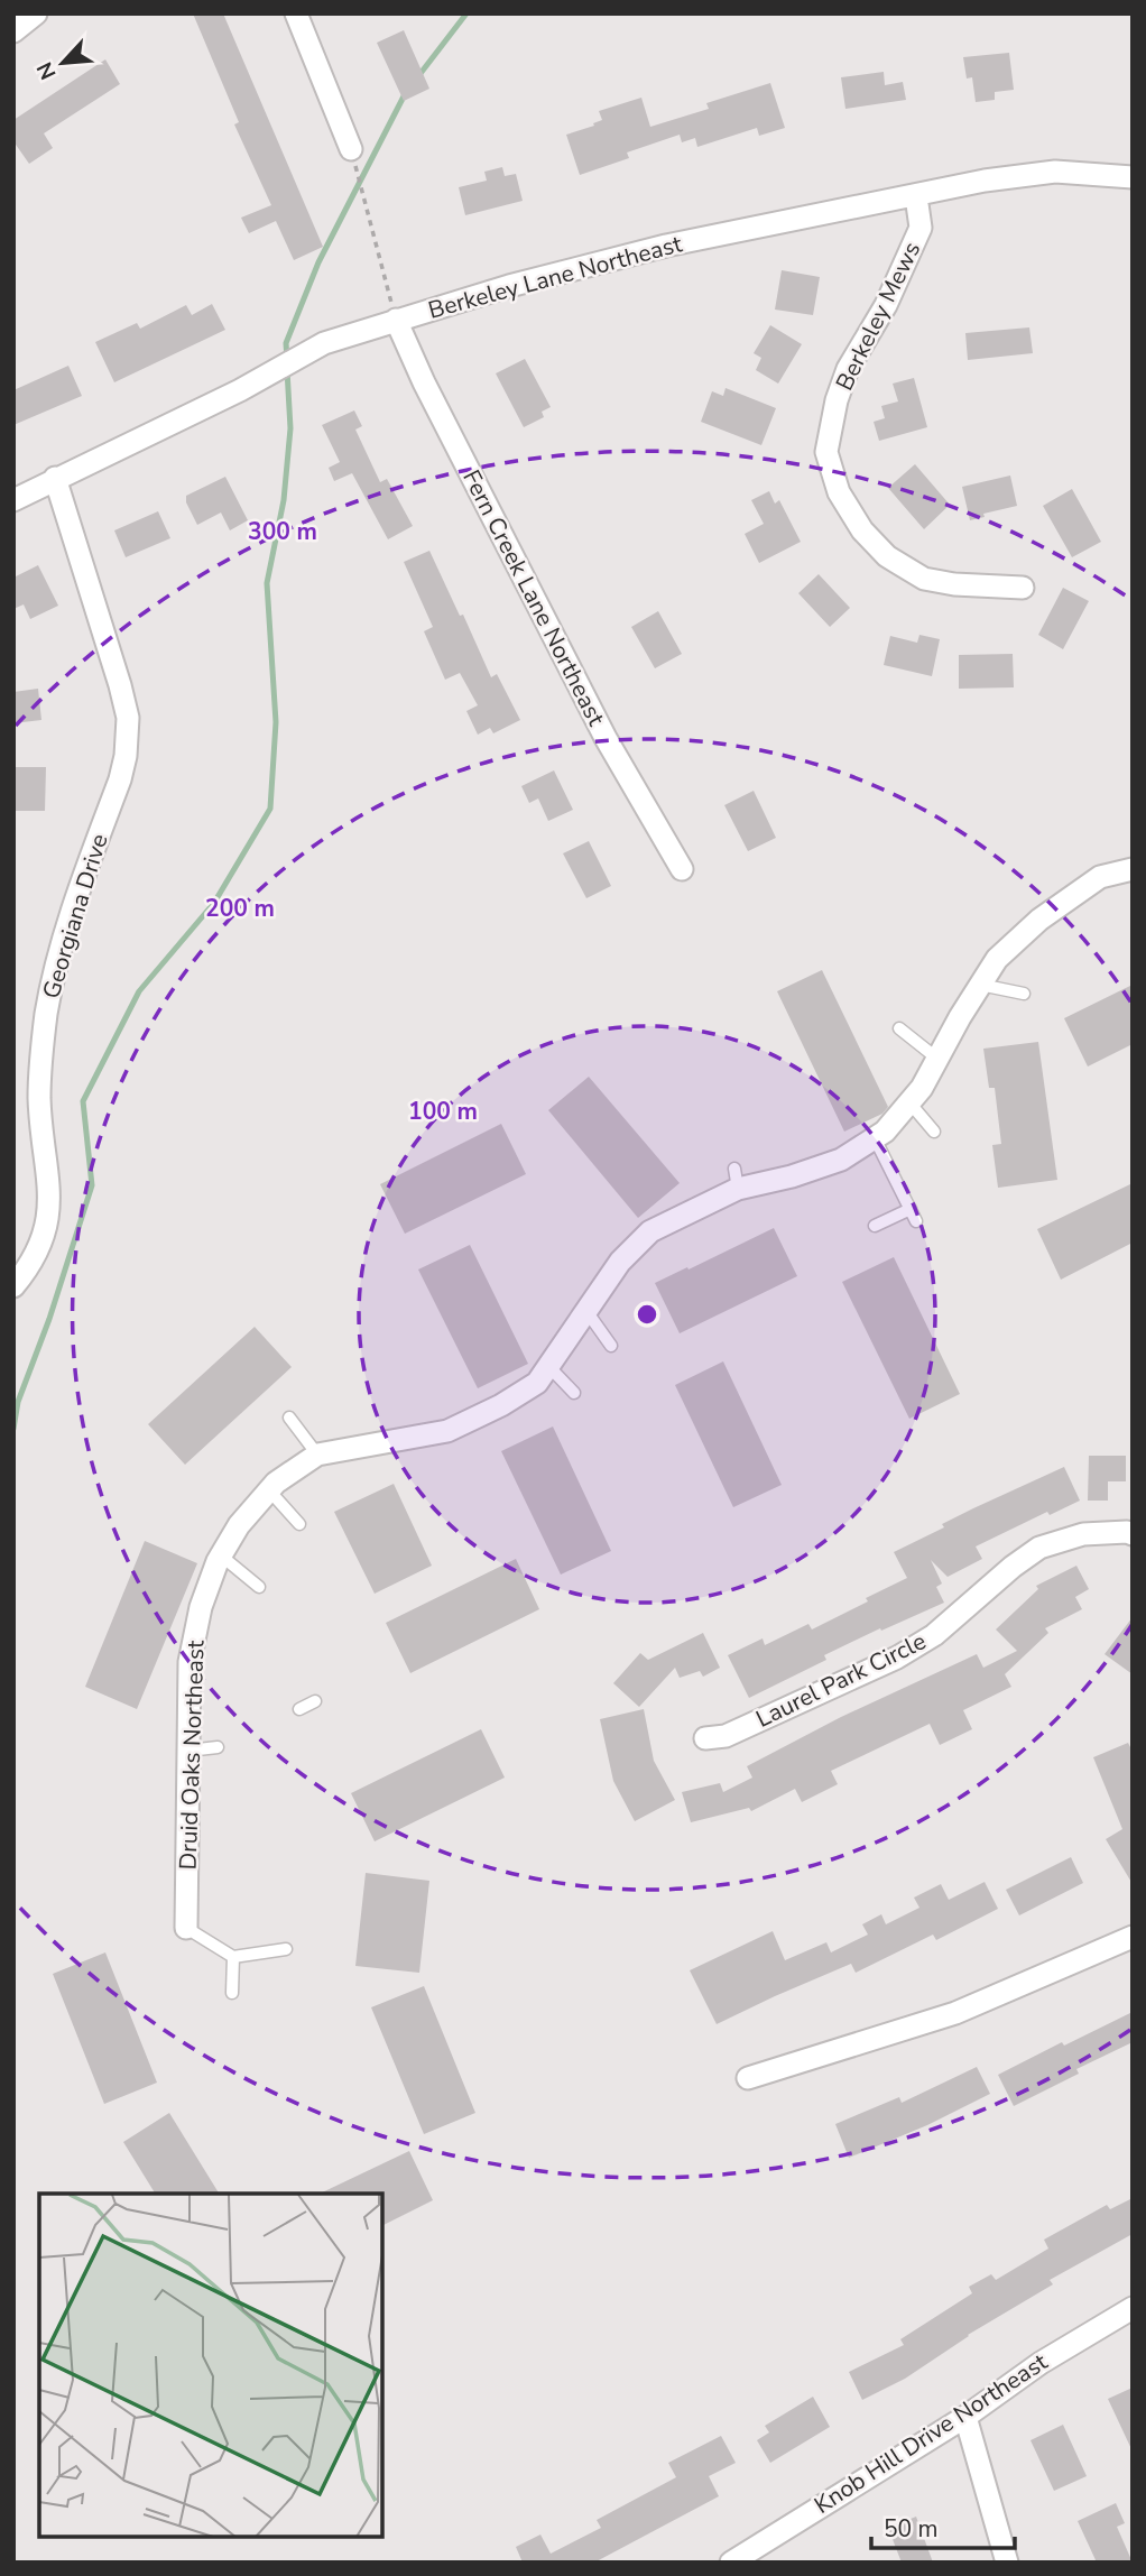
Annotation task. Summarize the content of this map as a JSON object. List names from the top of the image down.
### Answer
{
  "streets": {
    "street": [
      "Berkeley Lane Northeast",
      "Berkeley Mews",
      "Fern Creek Lane Northeast",
      "Georgiana Drive",
      "Laurel Park Circle",
      "Druid Oaks Northeast",
      "Knob Hill Drive Northeast"
    ]
  },
  "crossings": [
    ["Berkeley Lane Northeast", "Berkeley Mews"],
    ["Berkeley Lane Northeast", "Fern Creek Lane Northeast"],
    ["Berkeley Lane Northeast", "Georgiana Drive"]
  ],
  "scale_bar": "50 m",
  "north": "bottom left",
  "rings": ["300 m", "200 m", "100 m"]
}
